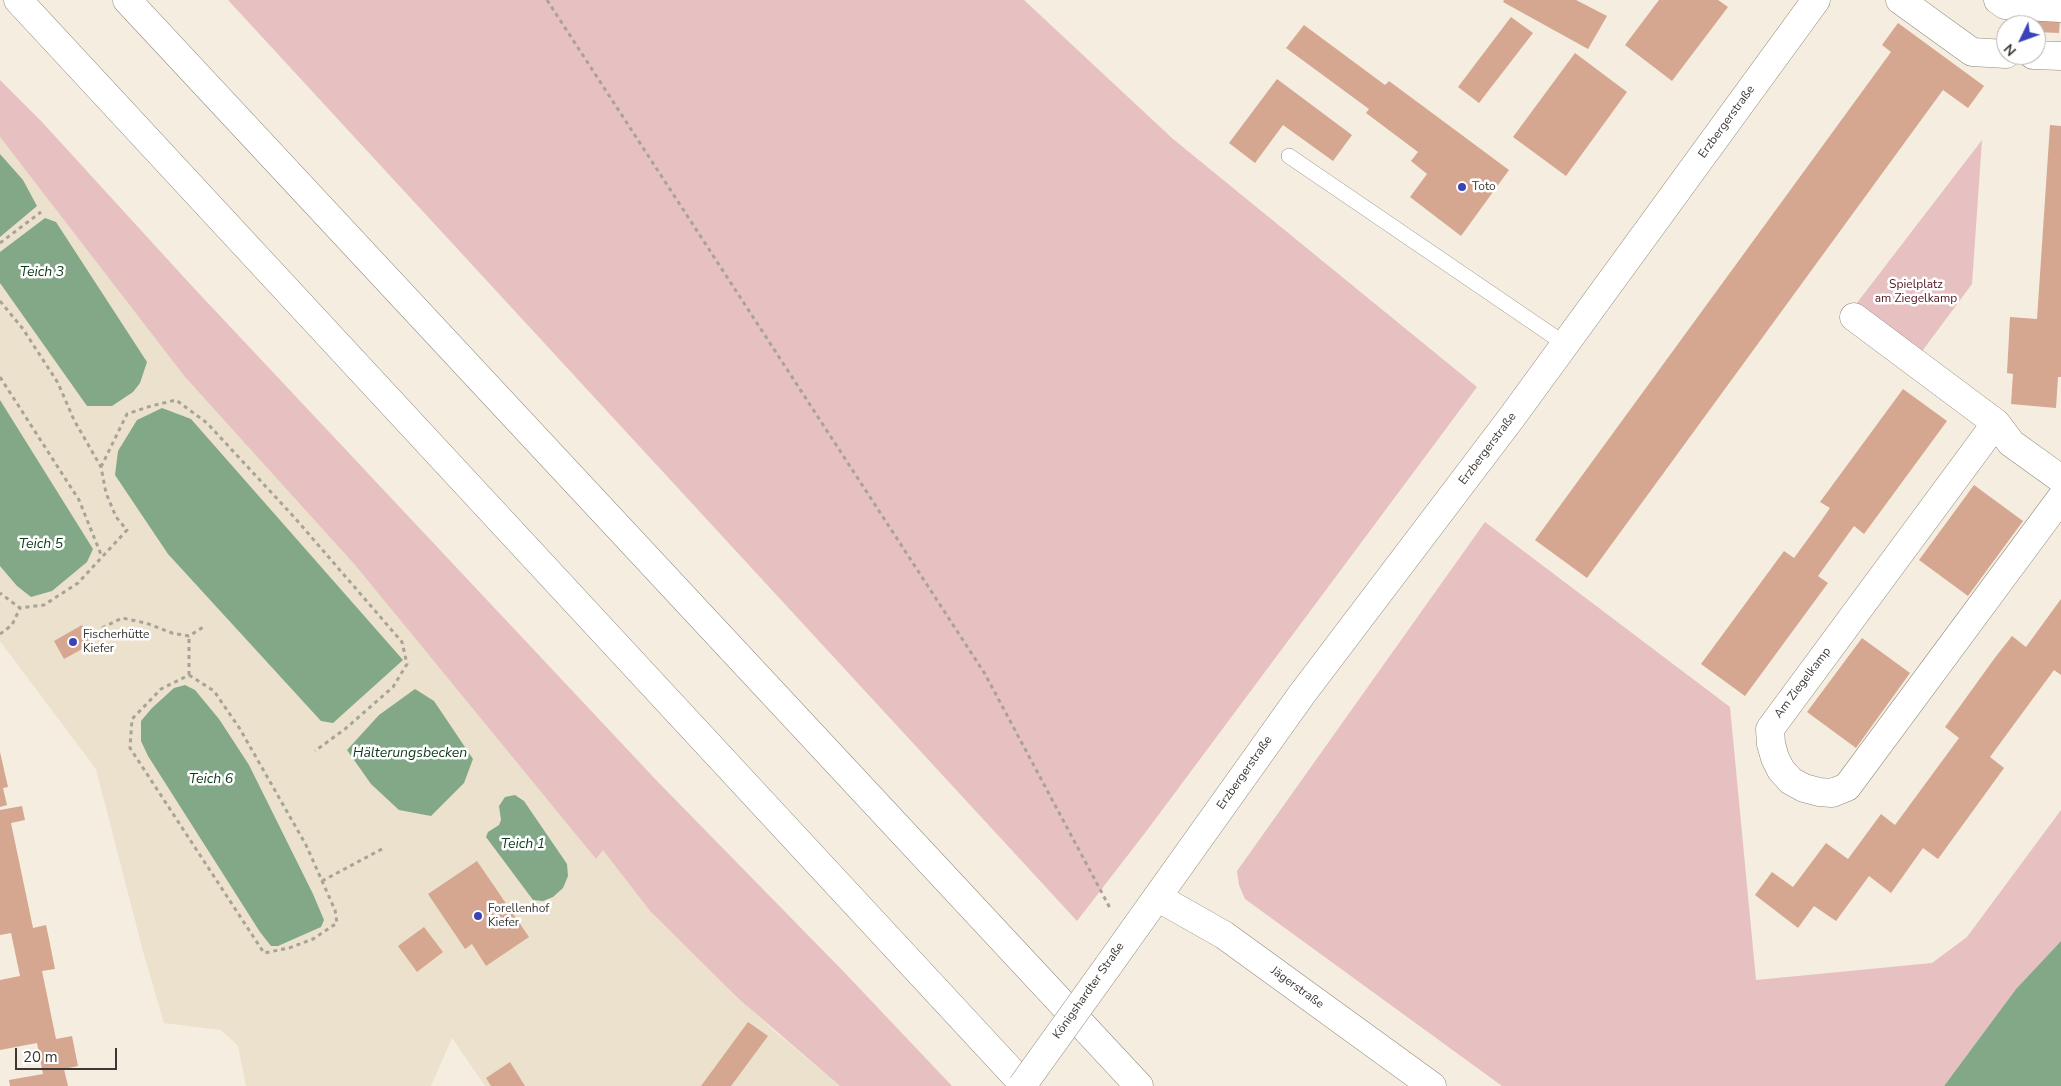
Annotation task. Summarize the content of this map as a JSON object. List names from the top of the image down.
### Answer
{
  "streets": {
    "main road": [
      "Erzbergerstraße",
      "Am Ziegelkamp",
      "Jägerstraße",
      "Königshardter Straße"
    ]
  },
  "crossings": [
    ["Erzbergerstraße", "Jägerstraße"],
    ["Erzbergerstraße", "Königshardter Straße"],
    ["Jägerstraße", "Königshardter Straße"]
  ],
  "water": [
    "Teich 3",
    "Teich 5",
    "Hälterungsbecken",
    "Teich 6",
    "Teich 1"
  ],
  "parks": ["Spielplatz am Ziegelkamp"],
  "places": ["Toto", "Fischerhütte Kiefer", "Forellenhof Kiefer"],
  "scale_bar": "20 m",
  "north": "bottom left"
}
